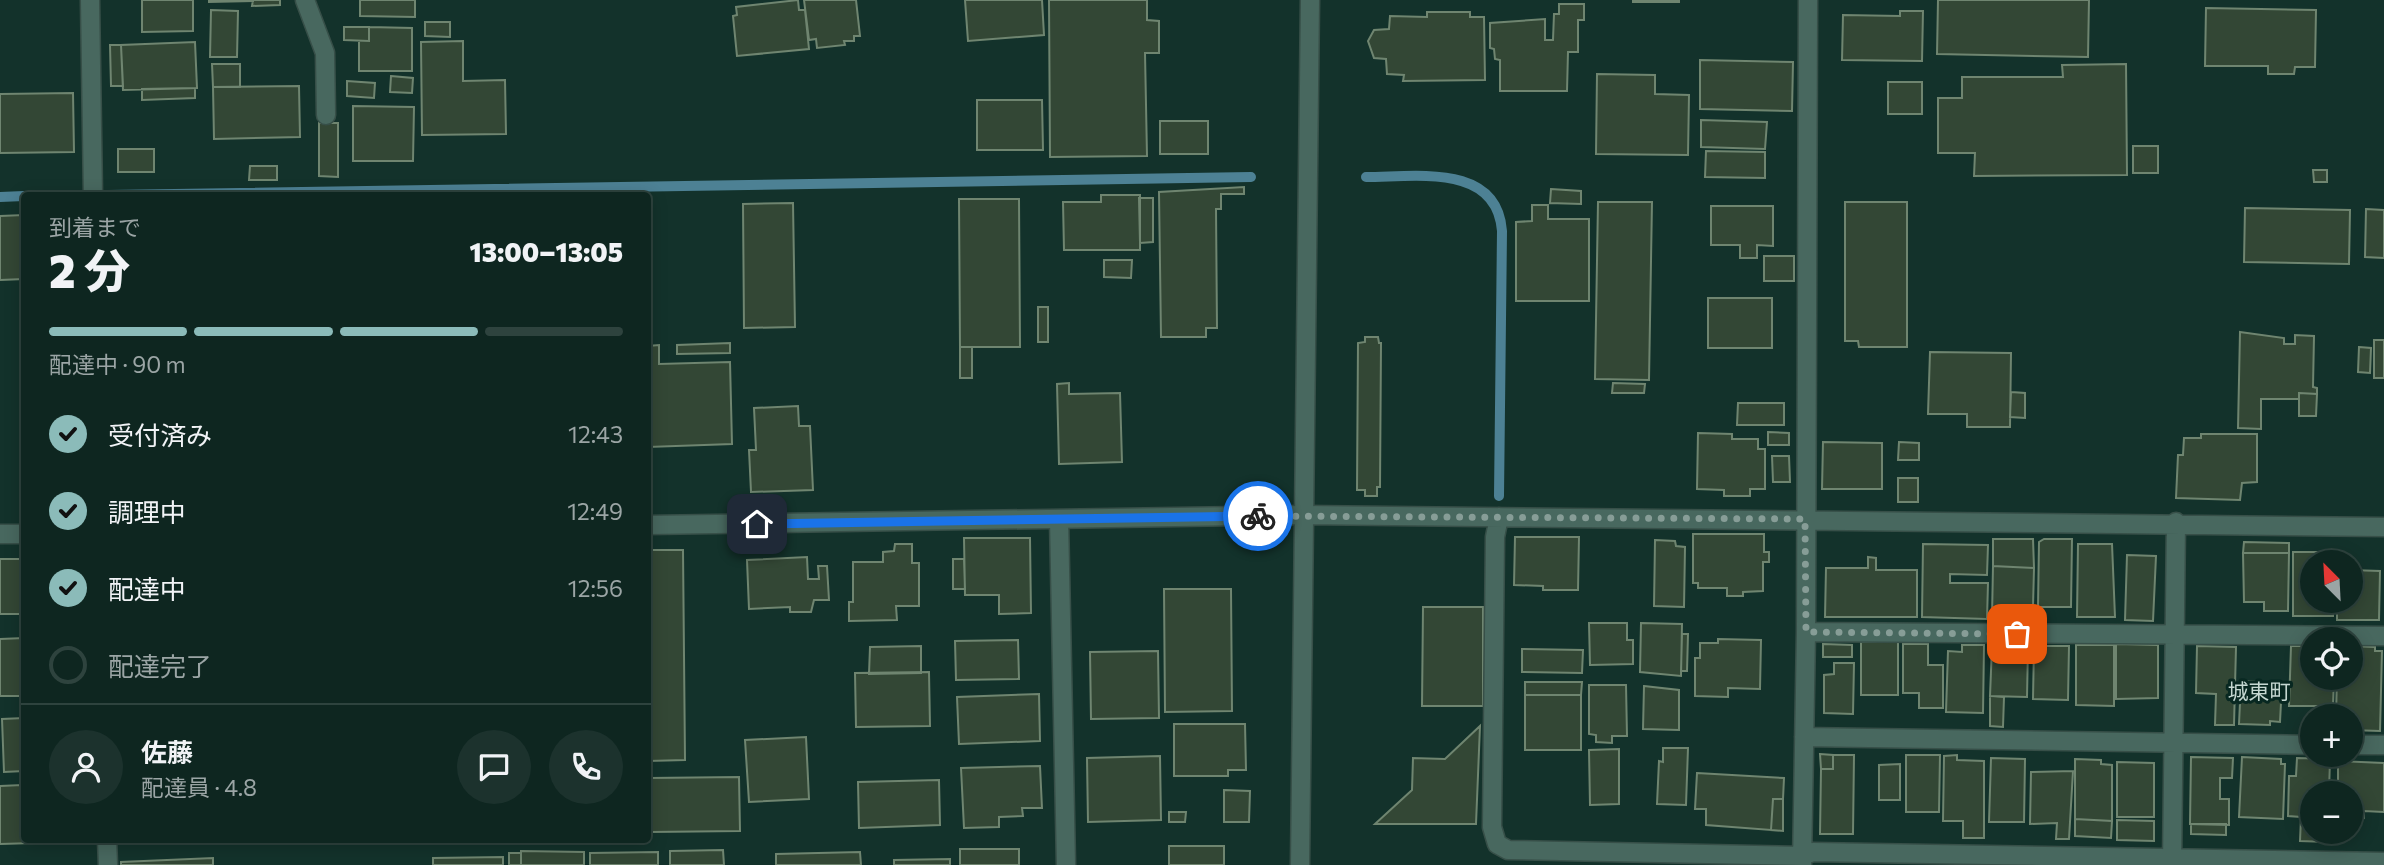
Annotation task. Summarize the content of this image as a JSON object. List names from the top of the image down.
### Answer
{
  "districts": ["城東町"],
  "north": "top left",
  "page": {
    "heading": ["2 分", "到着まで", "13:00–13:05"],
    "panel": ["佐藤", "配達員 · 4.8"],
    "bar": "配達中 · 90 m",
    "list": [
      ["受付済み", "12:43"],
      ["調理中", "12:49"],
      ["配達中", "12:56"],
      "配達完了"
    ],
    "map_buttons": ["+", "−"]
  }
}
